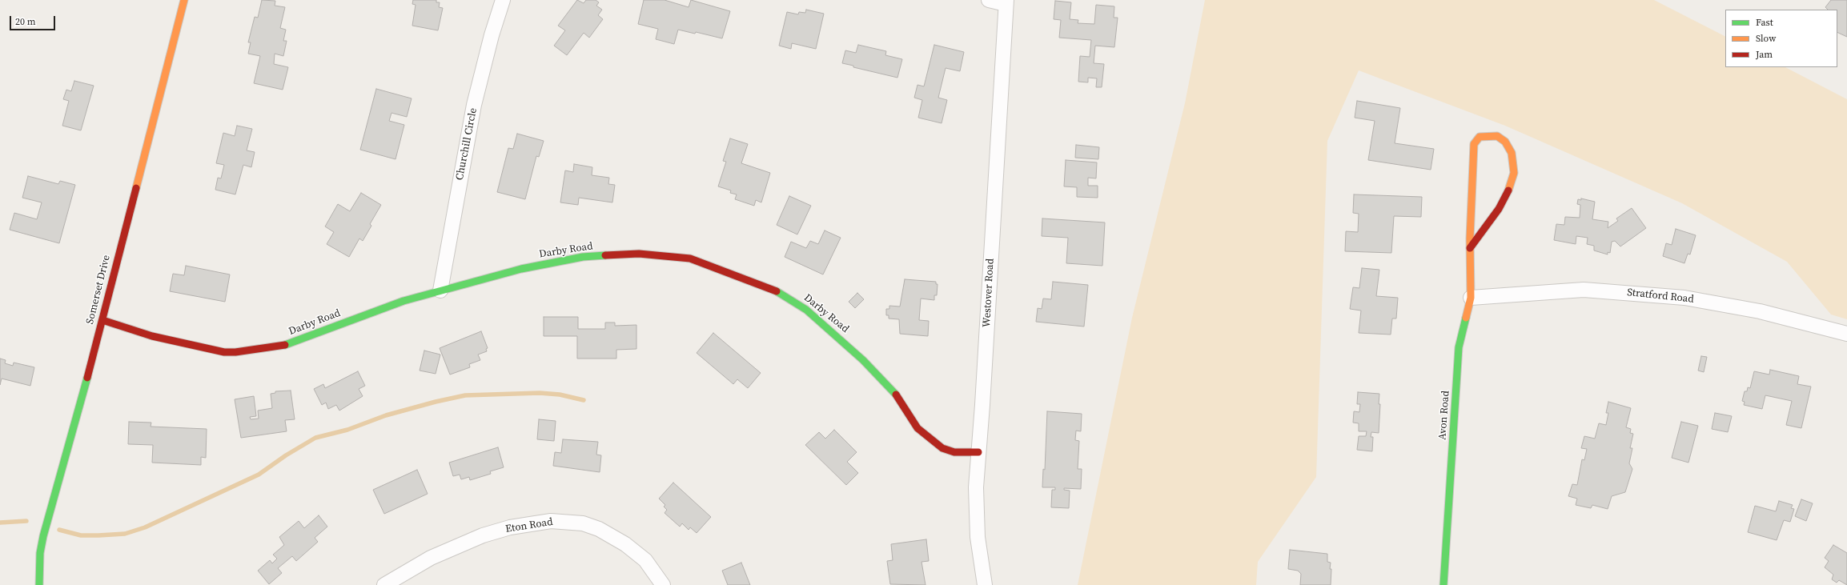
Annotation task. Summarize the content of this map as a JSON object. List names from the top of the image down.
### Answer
{
  "streets": {
    "street": [
      "Churchill Circle",
      "Darby Road",
      "Somerset Drive",
      "Westover Road",
      "Stratford Road",
      "Avon Road",
      "Eton Road"
    ]
  },
  "crossings": [
    ["Churchill Circle", "Darby Road"],
    ["Darby Road", "Somerset Drive"],
    ["Darby Road", "Westover Road"],
    ["Stratford Road", "Avon Road"]
  ],
  "legend": ["Fast", "Slow", "Jam"],
  "scale_bar": "20 m"
}
